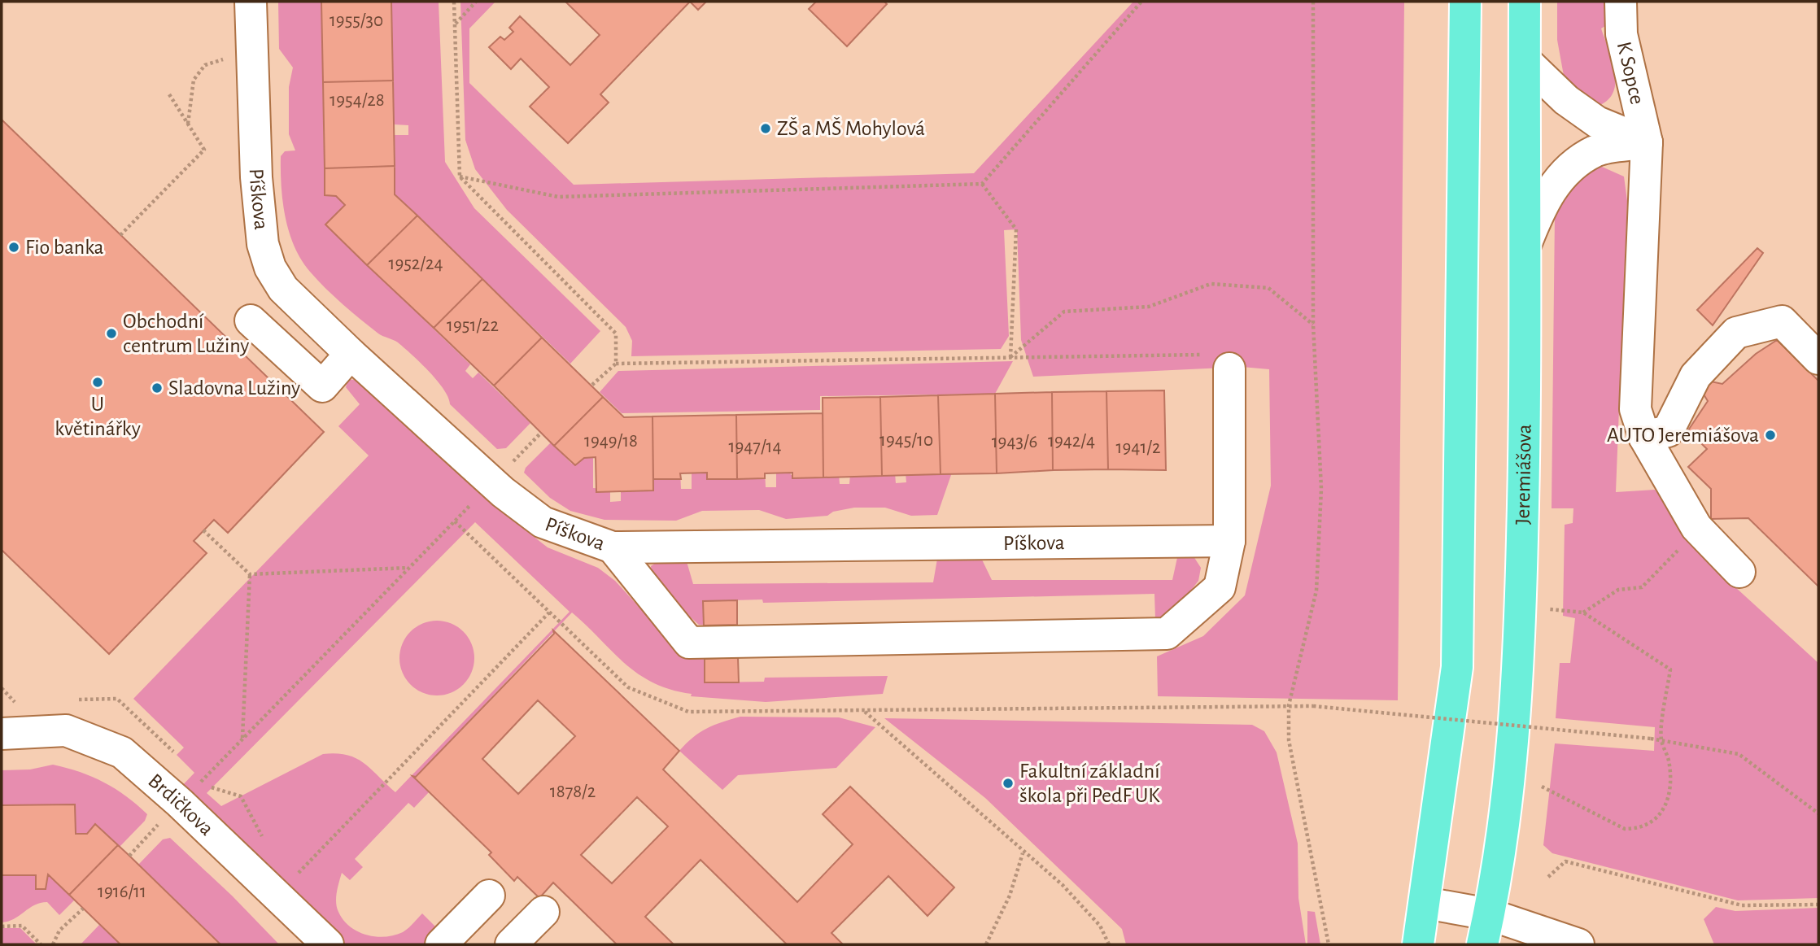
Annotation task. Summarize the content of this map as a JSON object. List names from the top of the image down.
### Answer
{
  "streets": {
    "main road": ["Jeremiášova"],
    "street": ["K Sopce", "Píškova", "Brdičkova"]
  },
  "places": [
    "ZŠ a MŠ Mohylová",
    "Fio banka",
    "Obchodní centrum Lužiny",
    "U květinářky",
    "Sladovna Lužiny",
    "AUTO Jeremiášova",
    "Fakultní základní škola při PedF UK"
  ],
  "house_numbers": [
    "1955/30",
    "1954/28",
    "1952/24",
    "1951/22",
    "1945/10",
    "1949/18",
    "1942/4",
    "1943/6",
    "1947/14",
    "1941/2",
    "1878/2",
    "1916/11"
  ]
}
